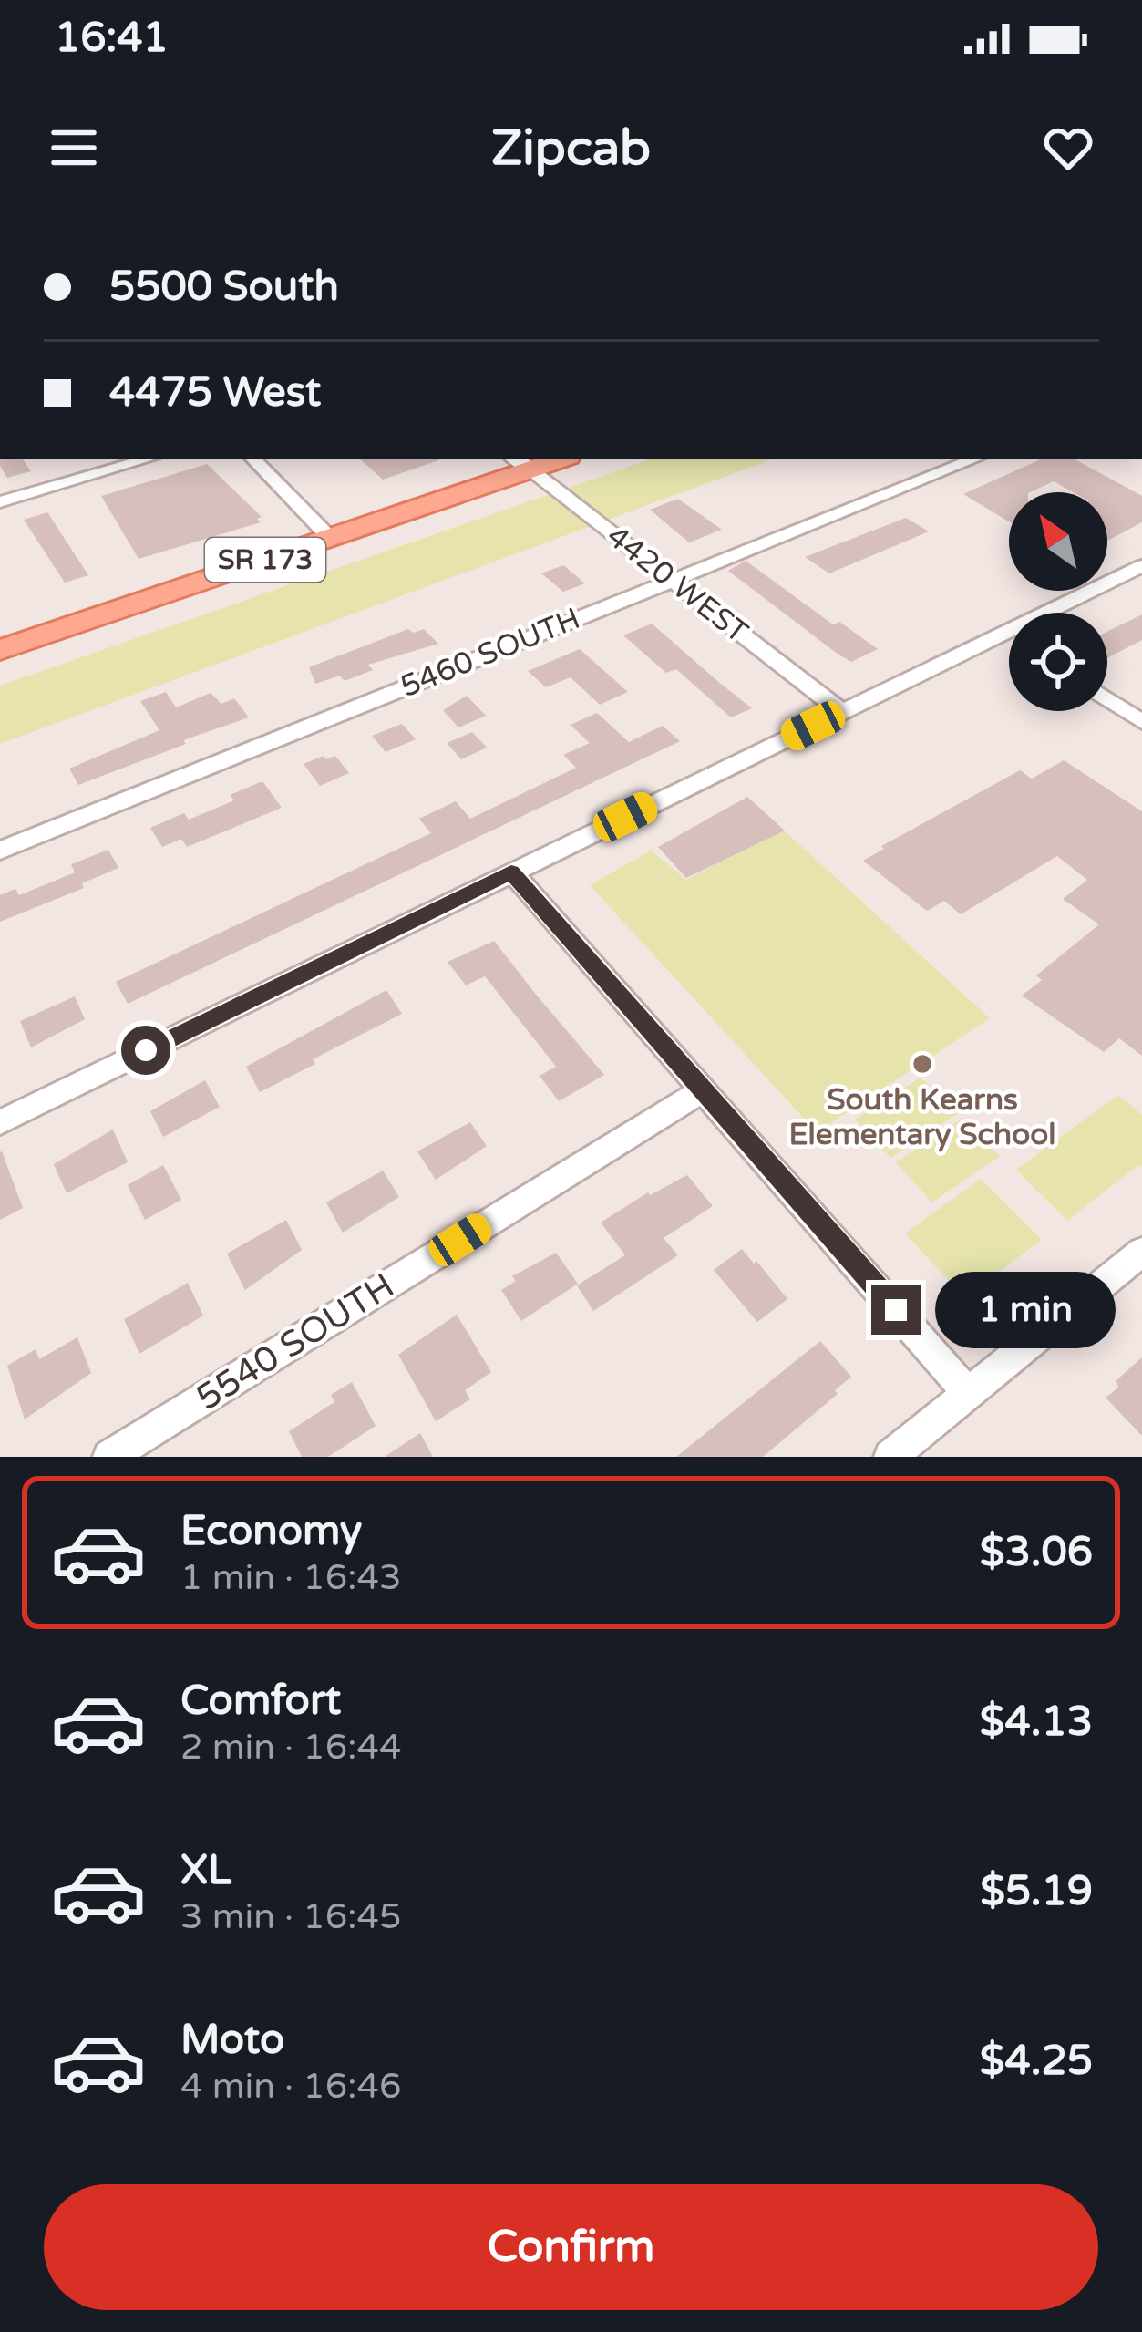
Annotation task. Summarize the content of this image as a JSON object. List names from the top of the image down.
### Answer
{
  "streets": {
    "main road": ["SR 173"],
    "street": ["4420 WEST", "5460 SOUTH", "5540 SOUTH"]
  },
  "crossings": [
    ["SR 173", "4420 WEST"],
    ["4420 WEST", "5460 SOUTH"]
  ],
  "places": ["South Kearns Elementary School"],
  "north": "top left",
  "page": {
    "status": "16:41",
    "header": "Zipcab",
    "banner": ["5500 South", "4475 West"],
    "bubble": "1 min",
    "list": [
      {
        "name": "Economy",
        "note": "1 min · 16:43",
        "value": "$3.06"
      },
      {
        "name": "Comfort",
        "note": "2 min · 16:44",
        "value": "$4.13"
      },
      {
        "name": "XL",
        "note": "3 min · 16:45",
        "value": "$5.19"
      },
      {
        "name": "Moto",
        "note": "4 min · 16:46",
        "value": "$4.25"
      }
    ],
    "buttons": "Confirm"
  }
}
